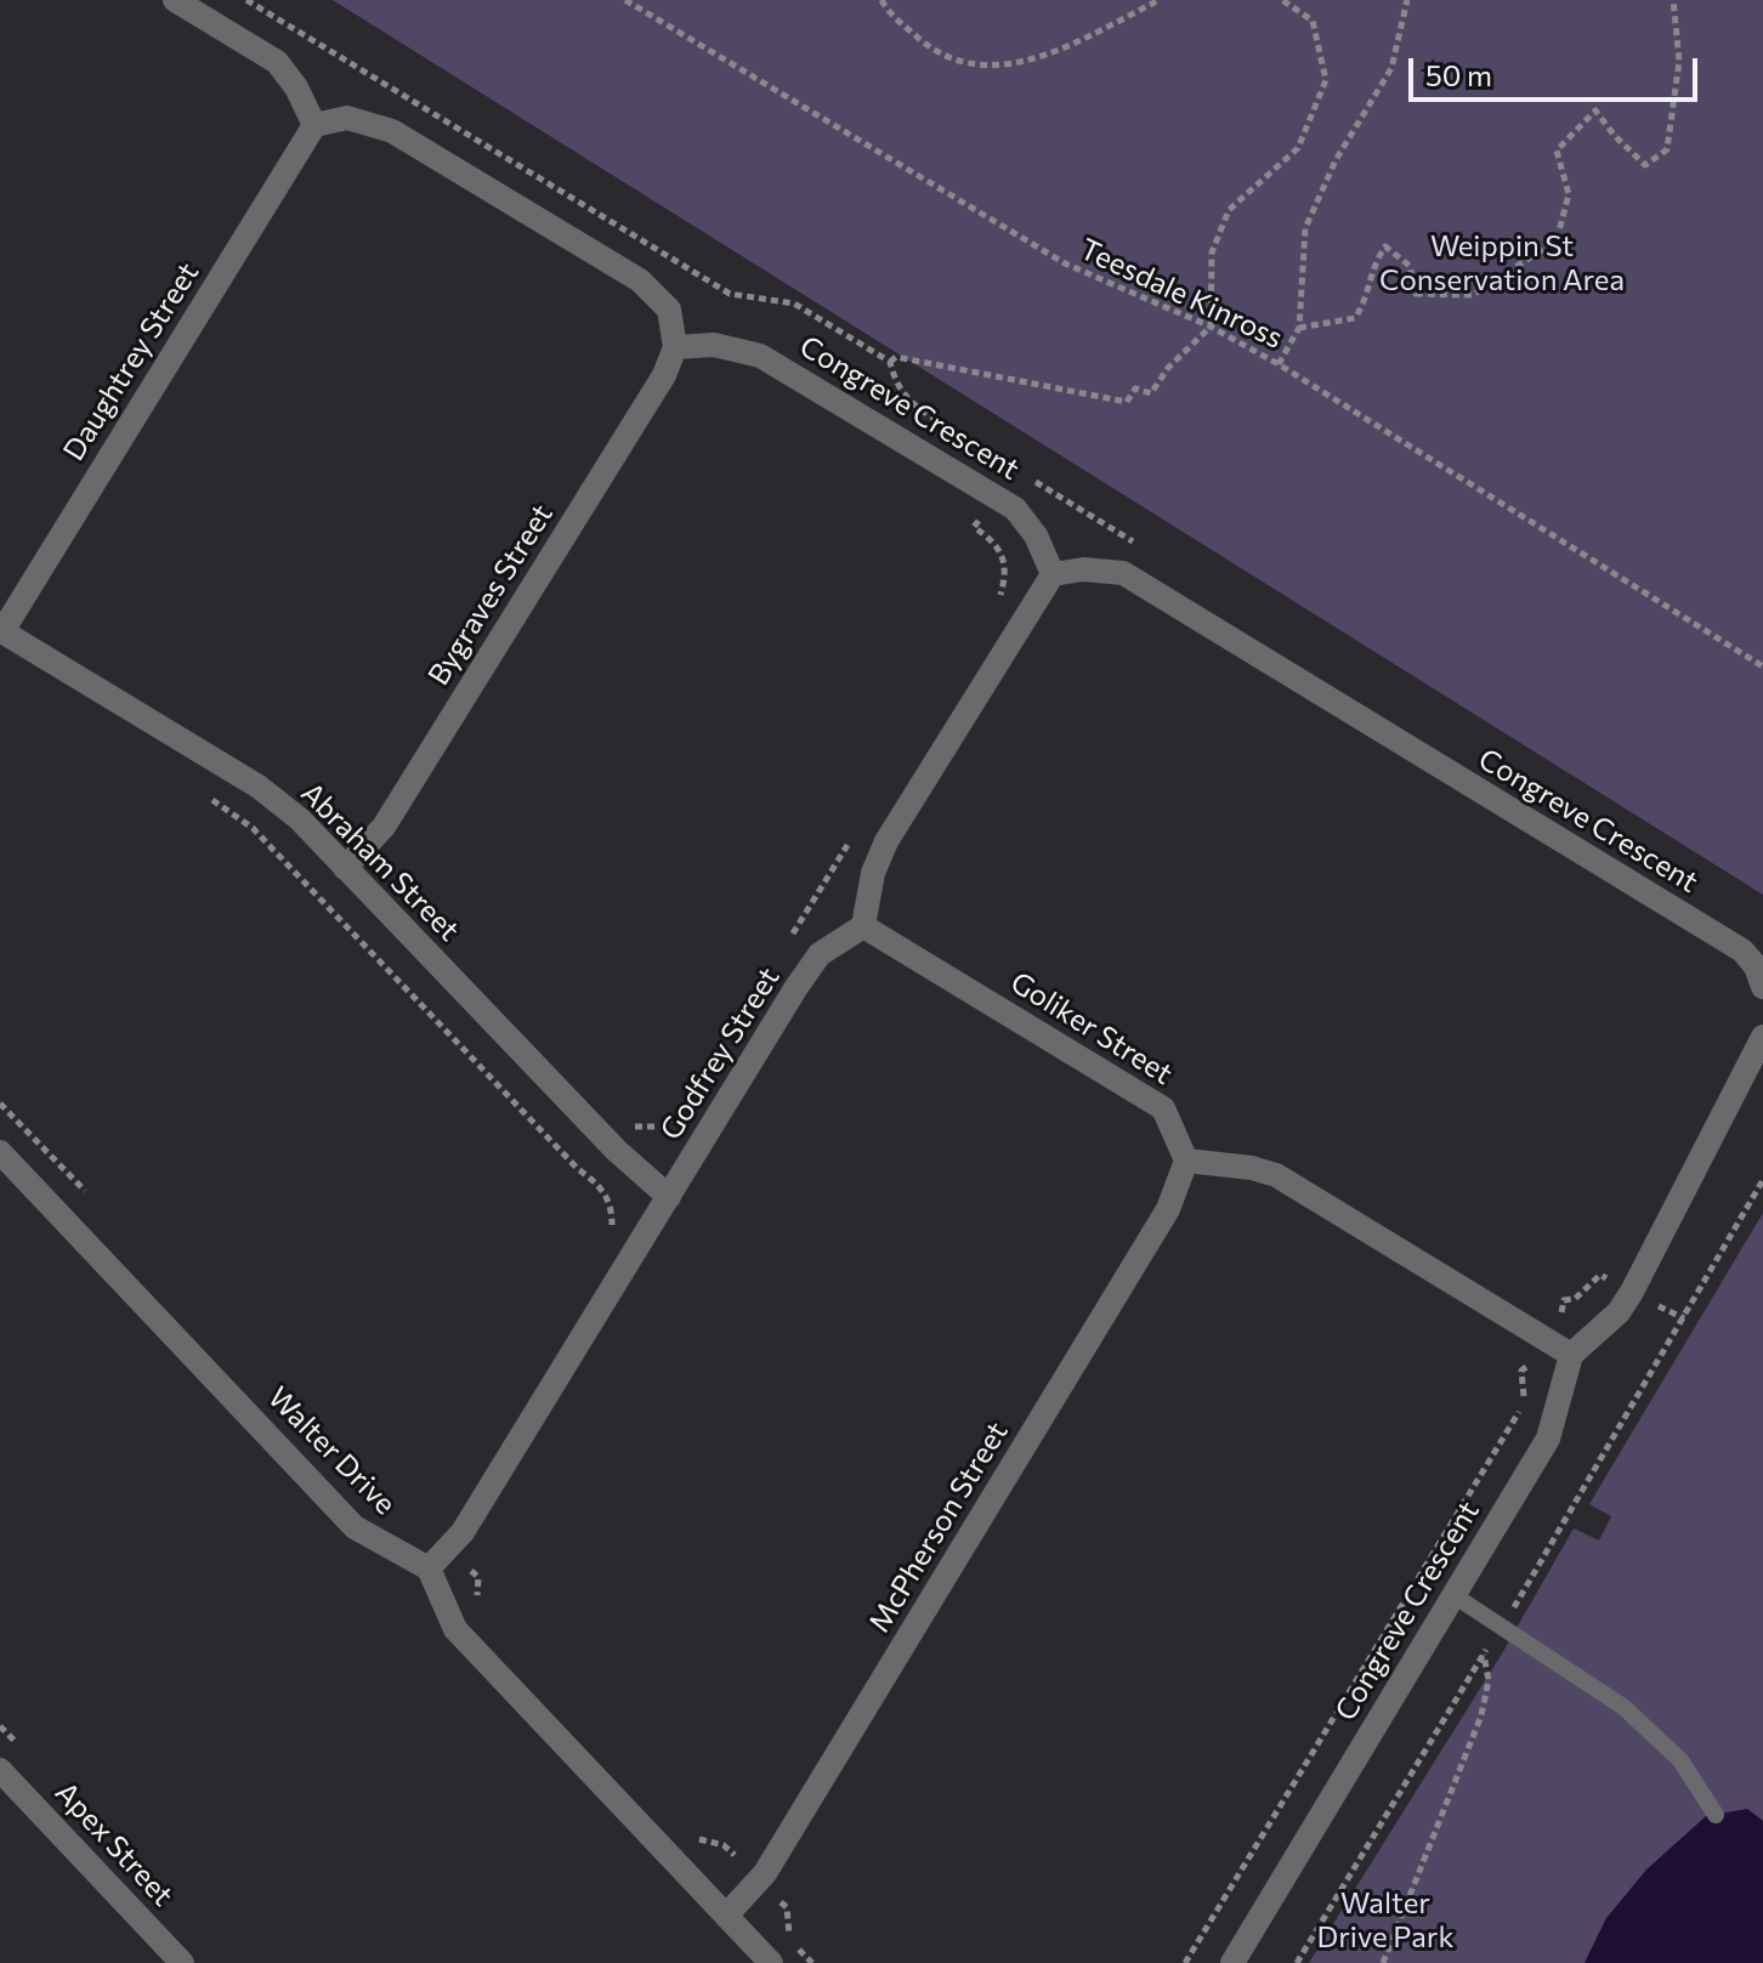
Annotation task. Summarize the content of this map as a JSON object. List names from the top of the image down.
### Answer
{
  "streets": {
    "street": [
      "Daughtrey Street",
      "Congreve Crescent",
      "Bygraves Street",
      "Abraham Street",
      "Goliker Street",
      "Godfrey Street",
      "Walter Drive",
      "McPherson Street",
      "Apex Street"
    ],
    "path": ["Teesdale Kinross"]
  },
  "crossings": [
    ["Daughtrey Street", "Abraham Street"],
    ["Congreve Crescent", "Bygraves Street"],
    ["Bygraves Street", "Abraham Street"],
    ["Abraham Street", "Godfrey Street"],
    ["Goliker Street", "Godfrey Street"],
    ["Goliker Street", "McPherson Street"],
    ["Godfrey Street", "Walter Drive"]
  ],
  "parks": ["Weippin St Conservation Area", "Walter Drive Park"],
  "scale_bar": "50 m"
}
